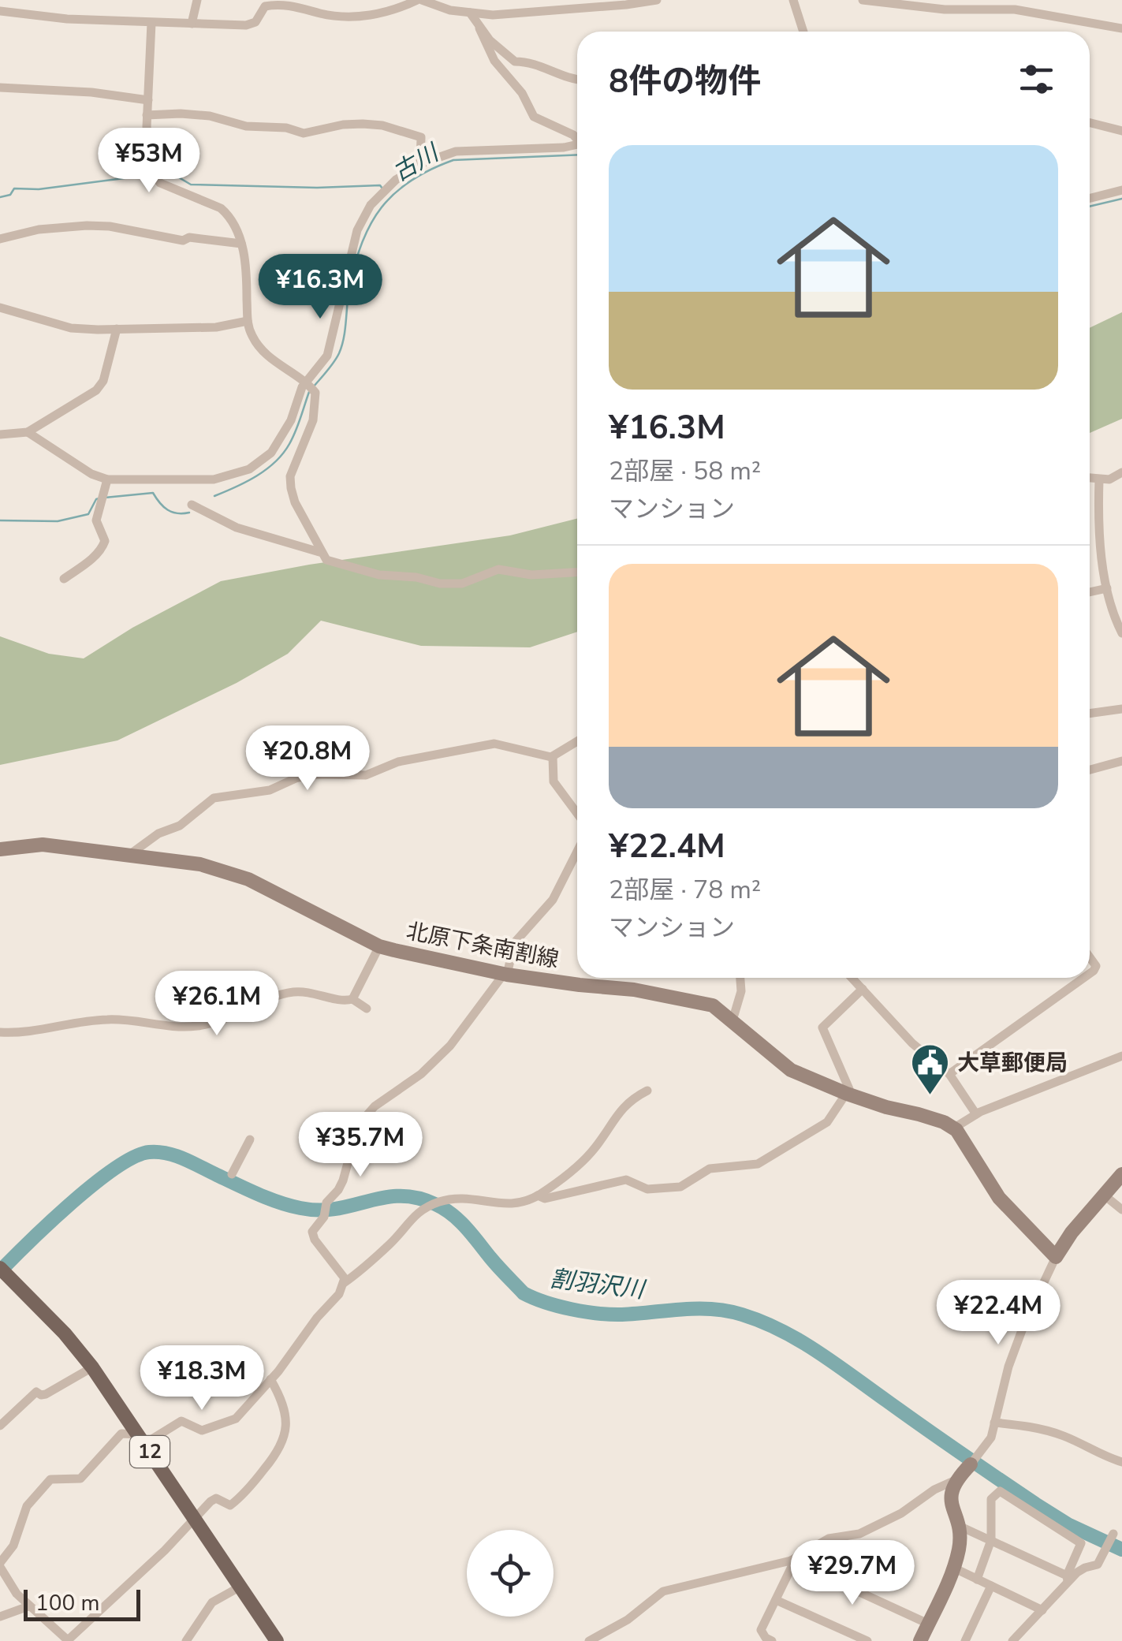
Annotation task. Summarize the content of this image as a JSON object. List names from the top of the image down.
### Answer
{
  "streets": {
    "main road": ["北原下条南割線", "12"]
  },
  "water": ["古川", "割羽沢川"],
  "places": {
    "public building": ["大草郵便局"]
  },
  "scale_bar": "100 m",
  "page": {
    "heading": "8件の物件",
    "list": [
      {
        "name": "¥16.3M",
        "note": "2部屋 · 58 m² · マンション"
      },
      {
        "name": "¥22.4M",
        "note": "2部屋 · 78 m² · マンション"
      }
    ],
    "price": [
      "¥53M",
      "¥16.3M",
      "¥20.8M",
      "¥26.1M",
      "¥35.7M",
      "¥22.4M",
      "¥18.3M",
      "¥29.7M"
    ],
    "scale": "100 m"
  }
}
